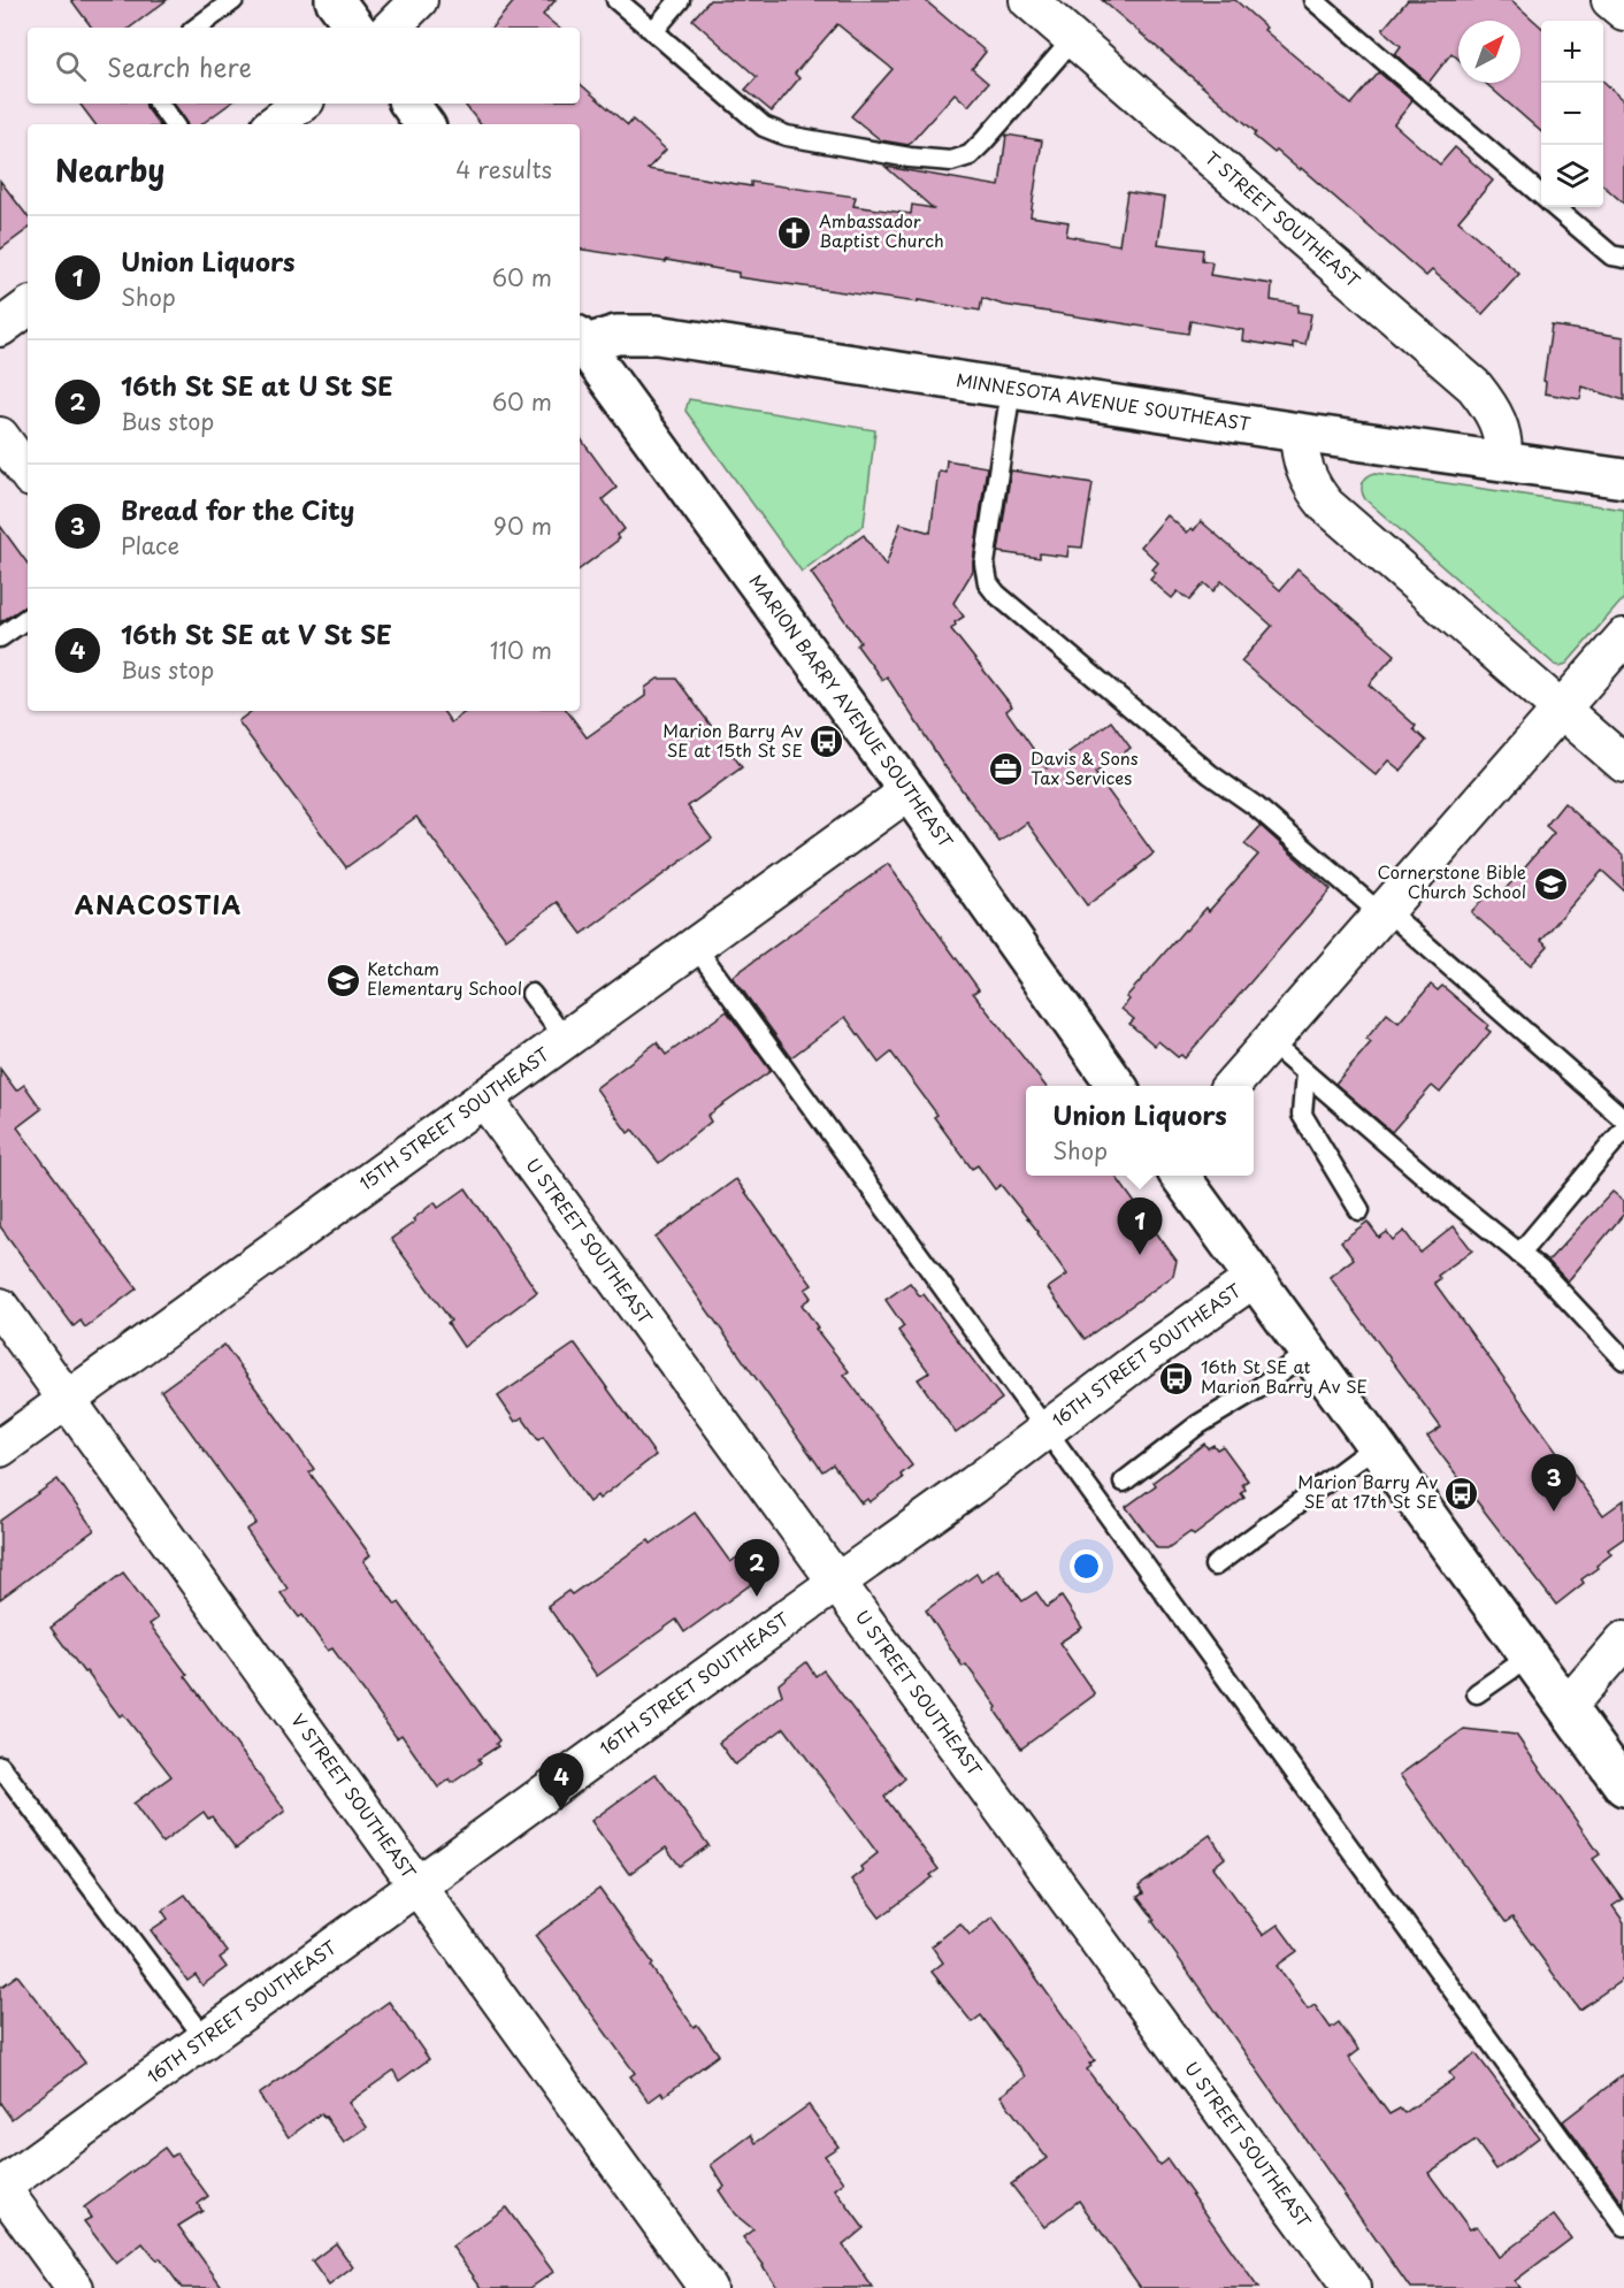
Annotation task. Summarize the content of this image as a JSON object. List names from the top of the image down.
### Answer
{
  "streets": {
    "main road": ["MINNESOTA AVENUE SOUTHEAST", "MARION BARRY AVENUE SOUTHEAST"],
    "street": [
      "T STREET SOUTHEAST",
      "15TH STREET SOUTHEAST",
      "U STREET SOUTHEAST",
      "16TH STREET SOUTHEAST",
      "V STREET SOUTHEAST"
    ]
  },
  "crossings": [
    ["T STREET SOUTHEAST", "MINNESOTA AVENUE SOUTHEAST"],
    ["MINNESOTA AVENUE SOUTHEAST", "MARION BARRY AVENUE SOUTHEAST"],
    ["MARION BARRY AVENUE SOUTHEAST", "15TH STREET SOUTHEAST"],
    ["15TH STREET SOUTHEAST", "U STREET SOUTHEAST"],
    ["15TH STREET SOUTHEAST", "V STREET SOUTHEAST"],
    ["U STREET SOUTHEAST", "16TH STREET SOUTHEAST"],
    ["16TH STREET SOUTHEAST", "V STREET SOUTHEAST"]
  ],
  "districts": ["ANACOSTIA"],
  "places": {
    "church": ["Ambassador Baptist Church"],
    "bus stop": ["Marion Barry Av SE at 15th St SE", "16th St SE at Marion Barry Av SE", "Marion Barry Av SE at 17th St SE"],
    "office": ["Davis & Sons Tax Services"],
    "school or university": ["Cornerstone Bible Church School", "Ketcham Elementary School"]
  },
  "north": "top right",
  "page": {
    "map_buttons": ["+", "−"],
    "search": "Search here",
    "heading": ["Nearby", "4 results"],
    "list": [
      {
        "mark": "1",
        "name": "Union Liquors",
        "note": "Shop",
        "value": "60 m"
      },
      {
        "mark": "2",
        "name": "16th St SE at U St SE",
        "note": "Bus stop",
        "value": "60 m"
      },
      {
        "mark": "3",
        "name": "Bread for the City",
        "note": "Place",
        "value": "90 m"
      },
      {
        "mark": "4",
        "name": "16th St SE at V St SE",
        "note": "Bus stop",
        "value": "110 m"
      }
    ],
    "popup": ["Union Liquors", "Shop"],
    "pins": [
      "1",
      "3",
      "2",
      "4"
    ]
  }
}
